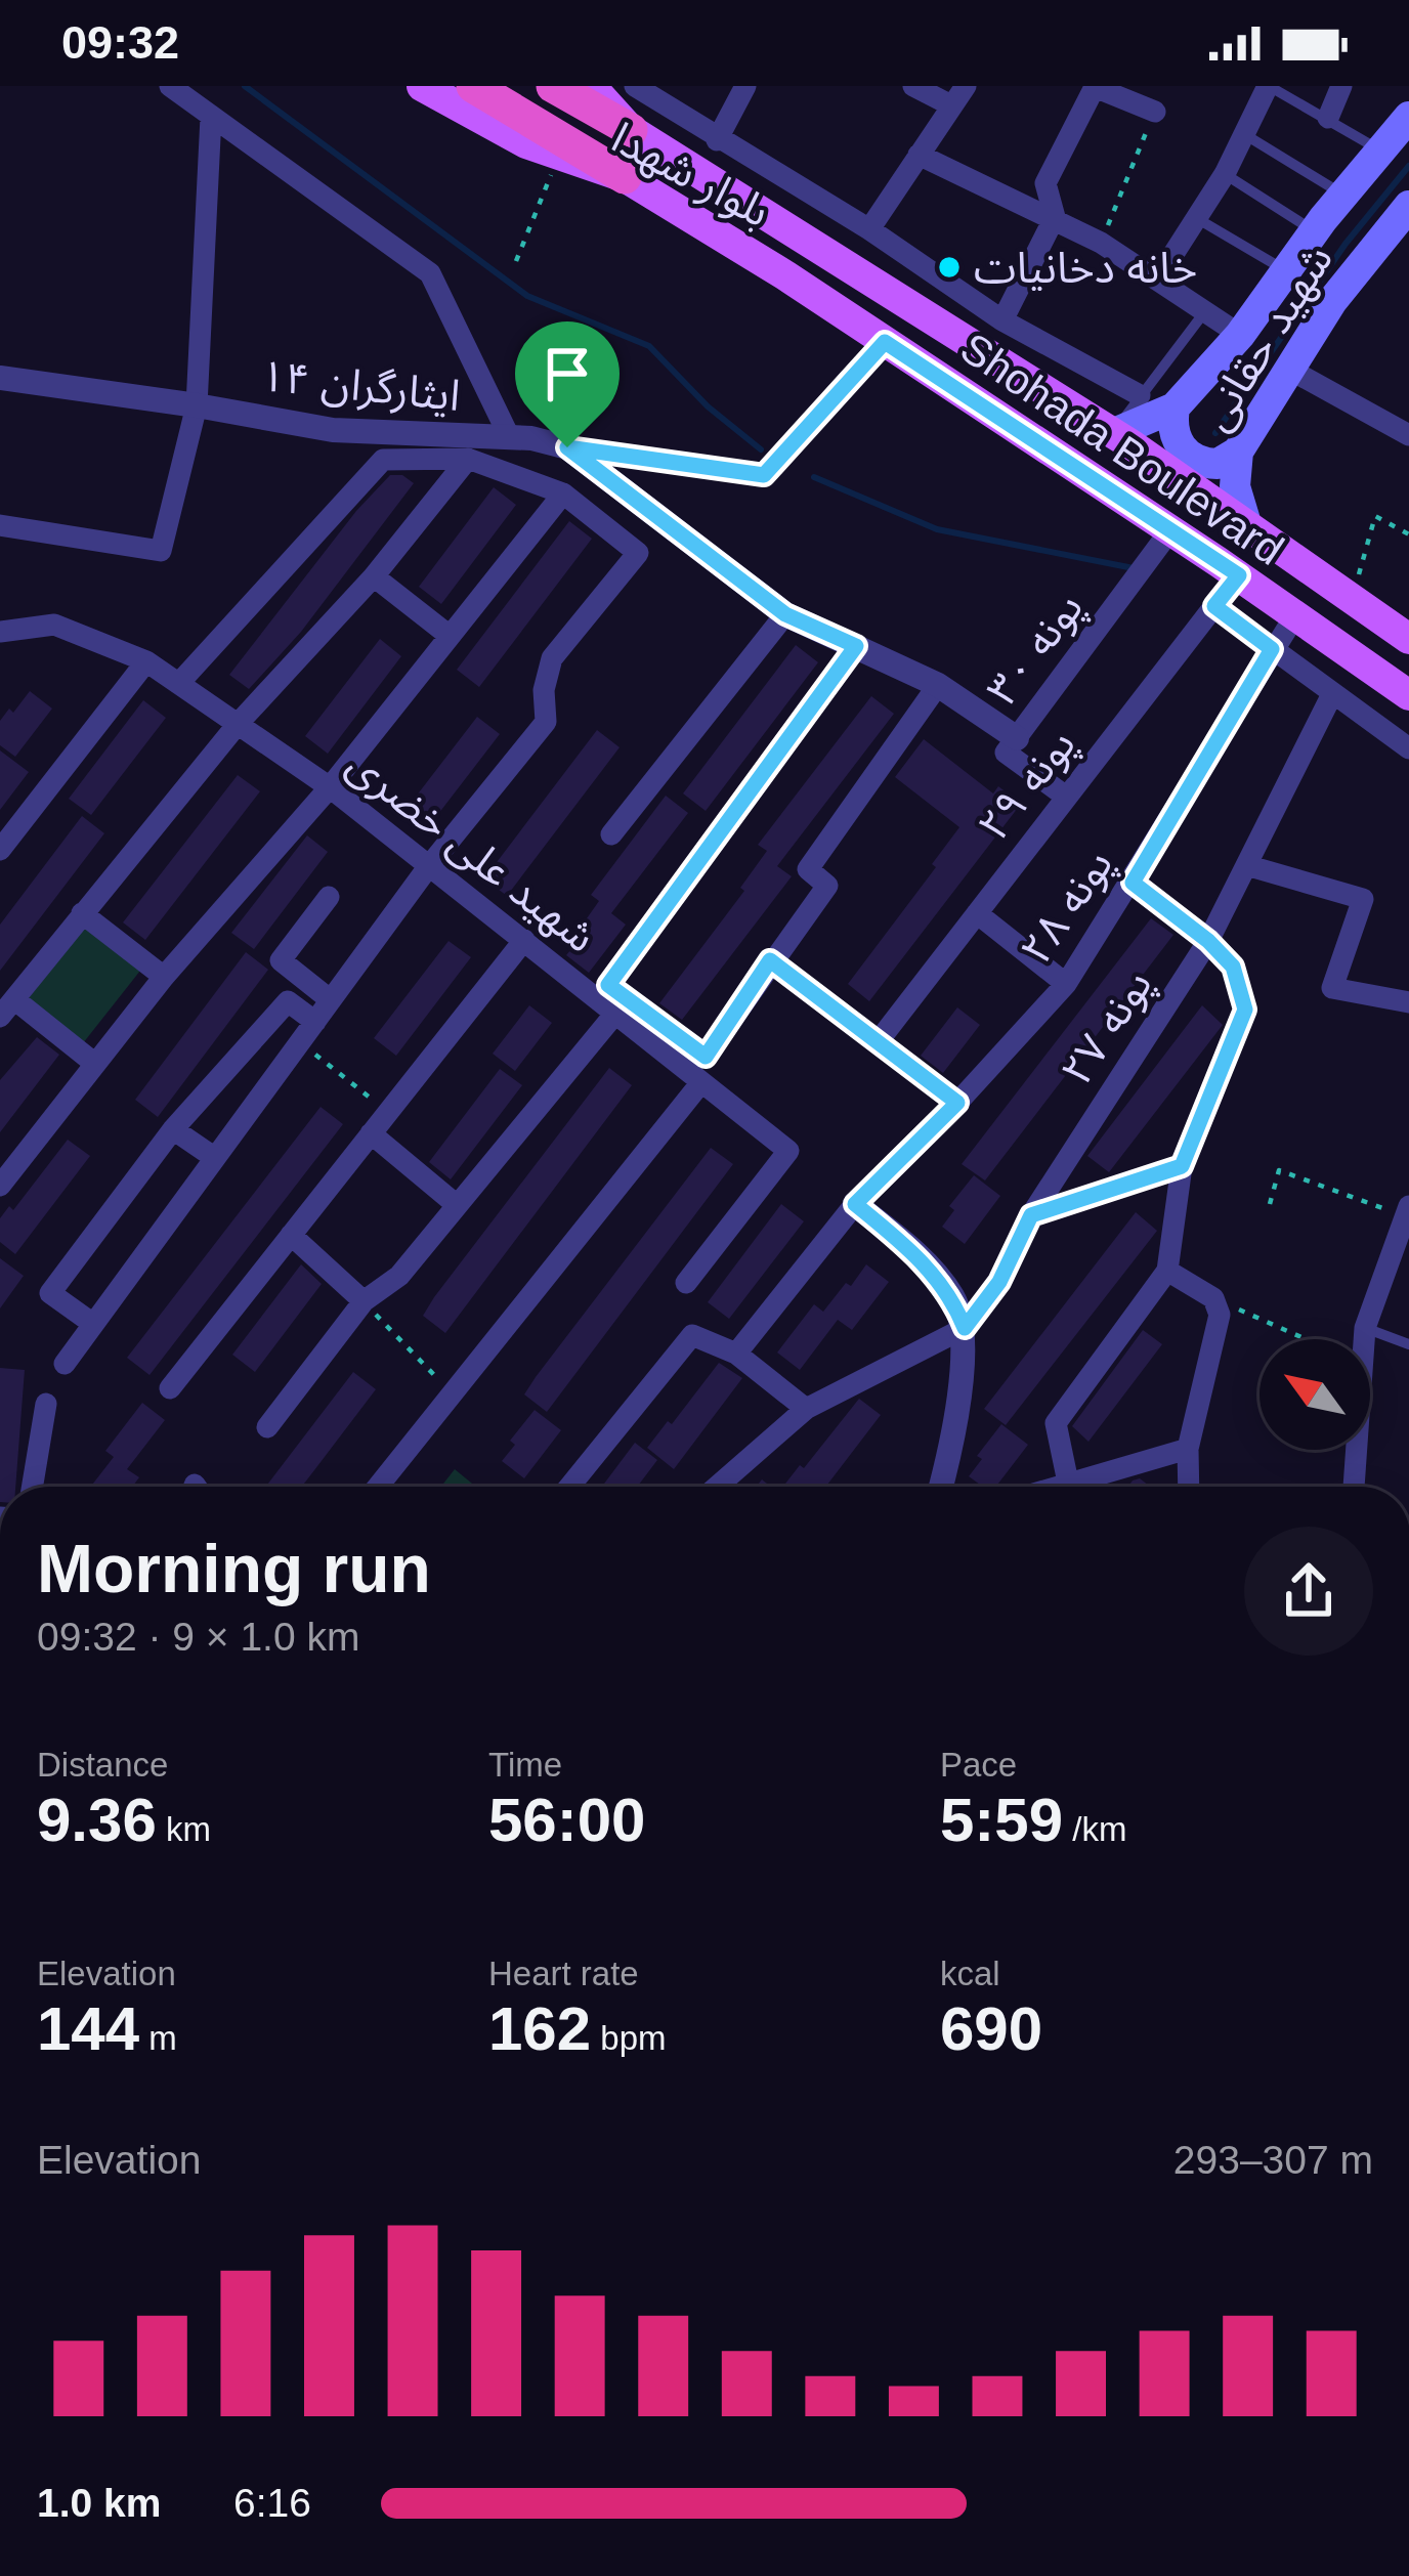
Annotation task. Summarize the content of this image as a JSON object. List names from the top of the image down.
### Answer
{
  "streets": {
    "main road": ["بلوار شهدا", "شهید حقانی", "Shohada Boulevard"],
    "street": [
      "ایثارگران ۱۴",
      "پونه ۳۰",
      "پونه ۲۹",
      "شهید علی خضری",
      "پونه ۲۸",
      "پونه ۲۷"
    ]
  },
  "crossings": [
    ["بلوار شهدا", "شهید حقانی"],
    ["بلوار شهدا", "Shohada Boulevard"],
    ["شهید حقانی", "Shohada Boulevard"],
    ["ایثارگران ۱۴", "پونه ۳۰"],
    ["Shohada Boulevard", "پونه ۳۰"],
    ["Shohada Boulevard", "پونه ۲۹"],
    ["Shohada Boulevard", "پونه ۲۸"],
    ["پونه ۳۰", "پونه ۲۹"]
  ],
  "places": ["خانه دخانیات"],
  "north": "top left",
  "page": {
    "status": "09:32",
    "heading": ["Morning run", "09:32 · 9 × 1.0 km"],
    "stats": [
      ["Distance", "9.36 km"],
      ["Time", "56:00"],
      ["Pace", "5:59 /km"],
      ["Elevation", "144 m"],
      ["Heart rate", "162 bpm"],
      ["kcal", "690"]
    ],
    "chart": ["Elevation", "293–307 m"],
    "list": [
      {
        "name": "1.0 km",
        "note": "6:16"
      }
    ]
  }
}
